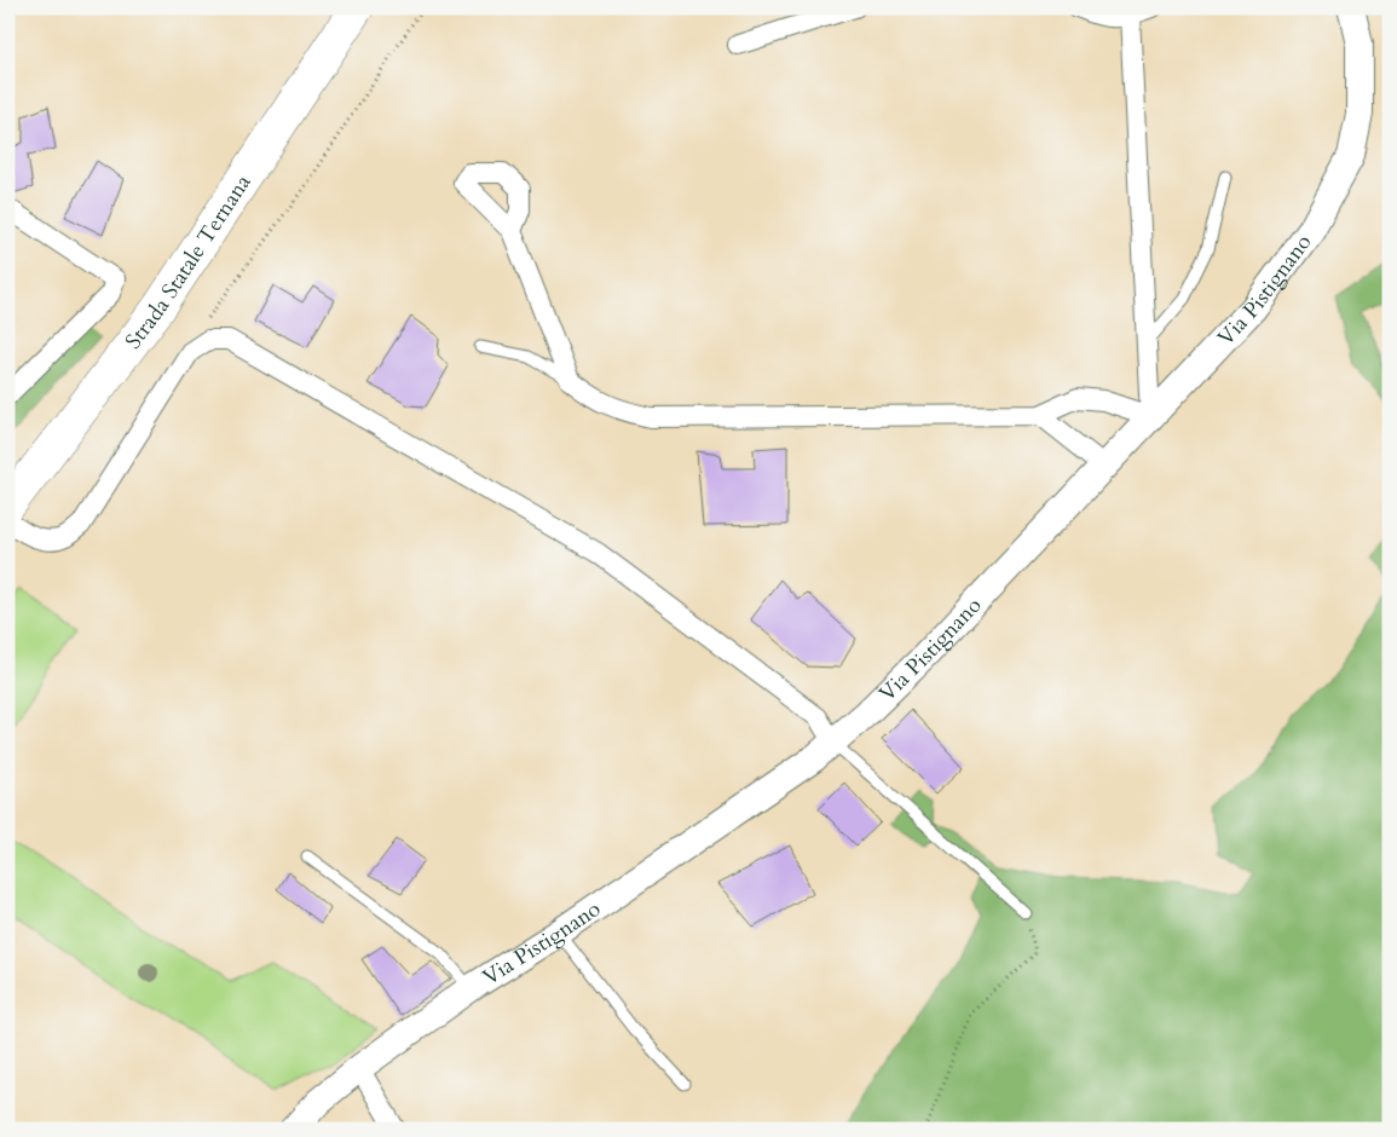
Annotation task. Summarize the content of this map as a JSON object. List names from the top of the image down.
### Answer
{
  "streets": {
    "highway": ["Strada Statale Ternana"],
    "street": ["Via Pistignano"]
  }
}
